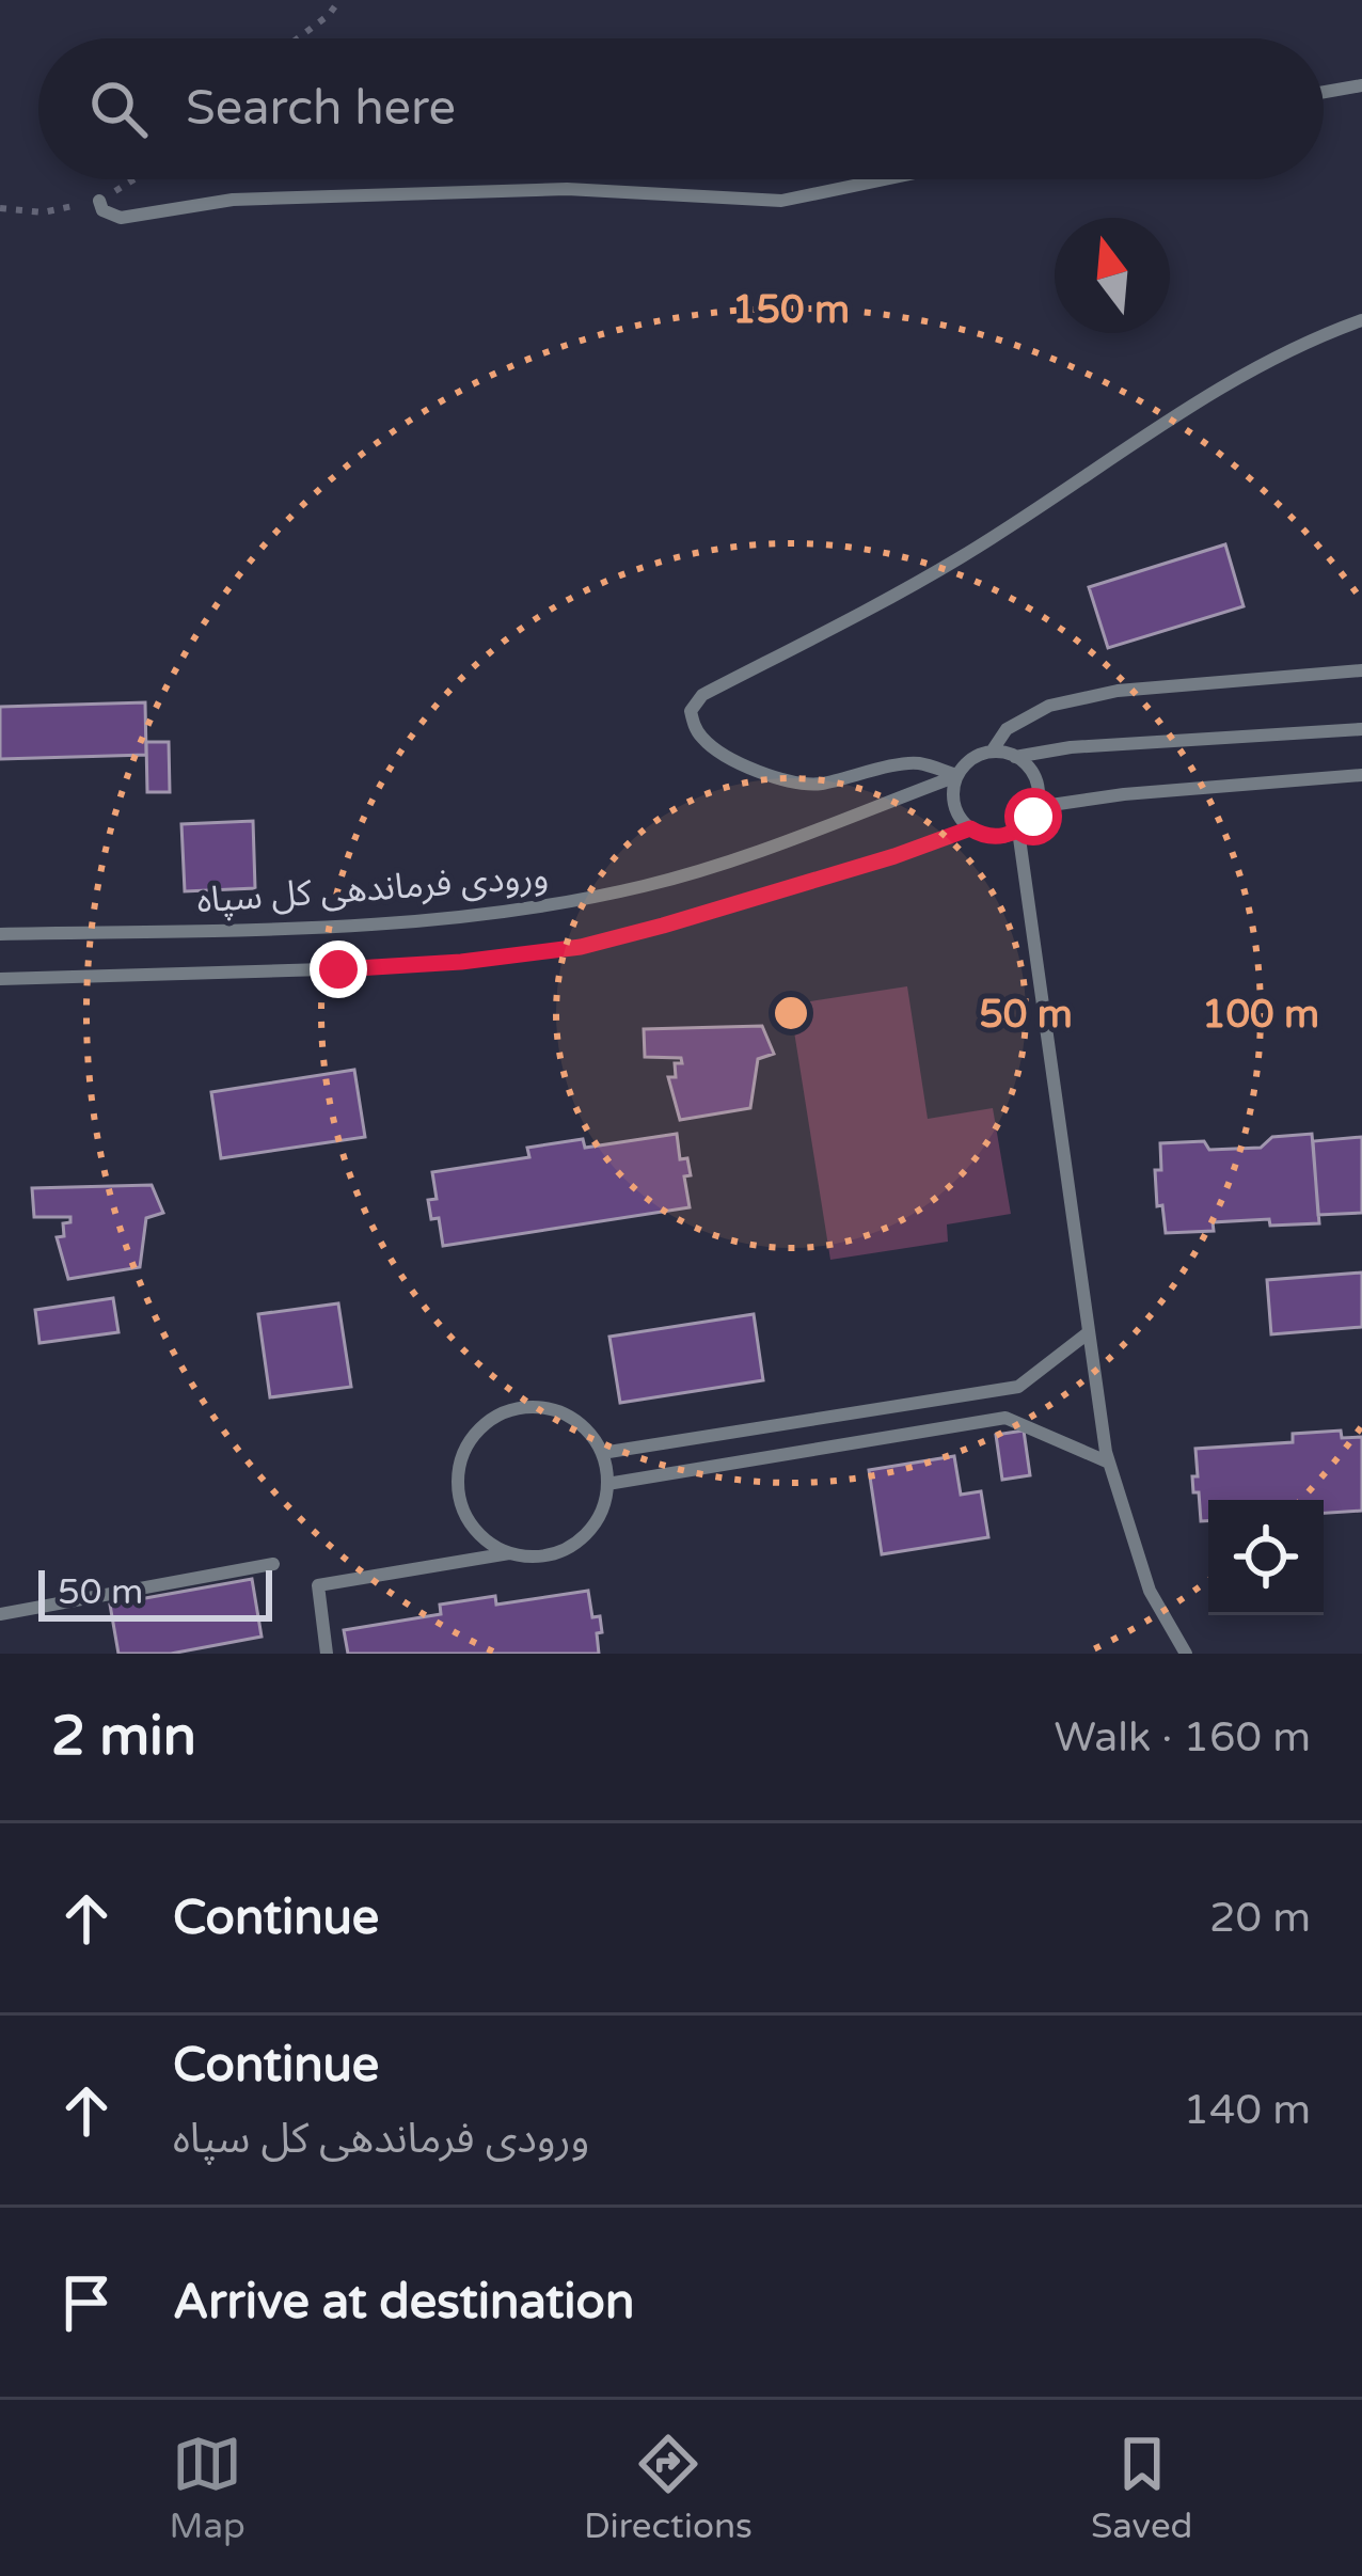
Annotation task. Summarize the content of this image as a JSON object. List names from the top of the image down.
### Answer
{
  "streets": {
    "lane": ["ورودی فرماندهی کل سپاه"]
  },
  "scale_bar": "50 m",
  "north": "top",
  "page": {
    "search": "Search here",
    "scale": "50 m",
    "heading": ["2 min", "Walk · 160 m"],
    "list": [
      ["Continue", "20 m"],
      ["Continue", "ورودی فرماندهی کل سپاه", "140 m"],
      "Arrive at destination"
    ],
    "nav": ["Map", "Directions", "Saved"]
  },
  "rings": ["150 m", "50 m", "100 m"]
}
